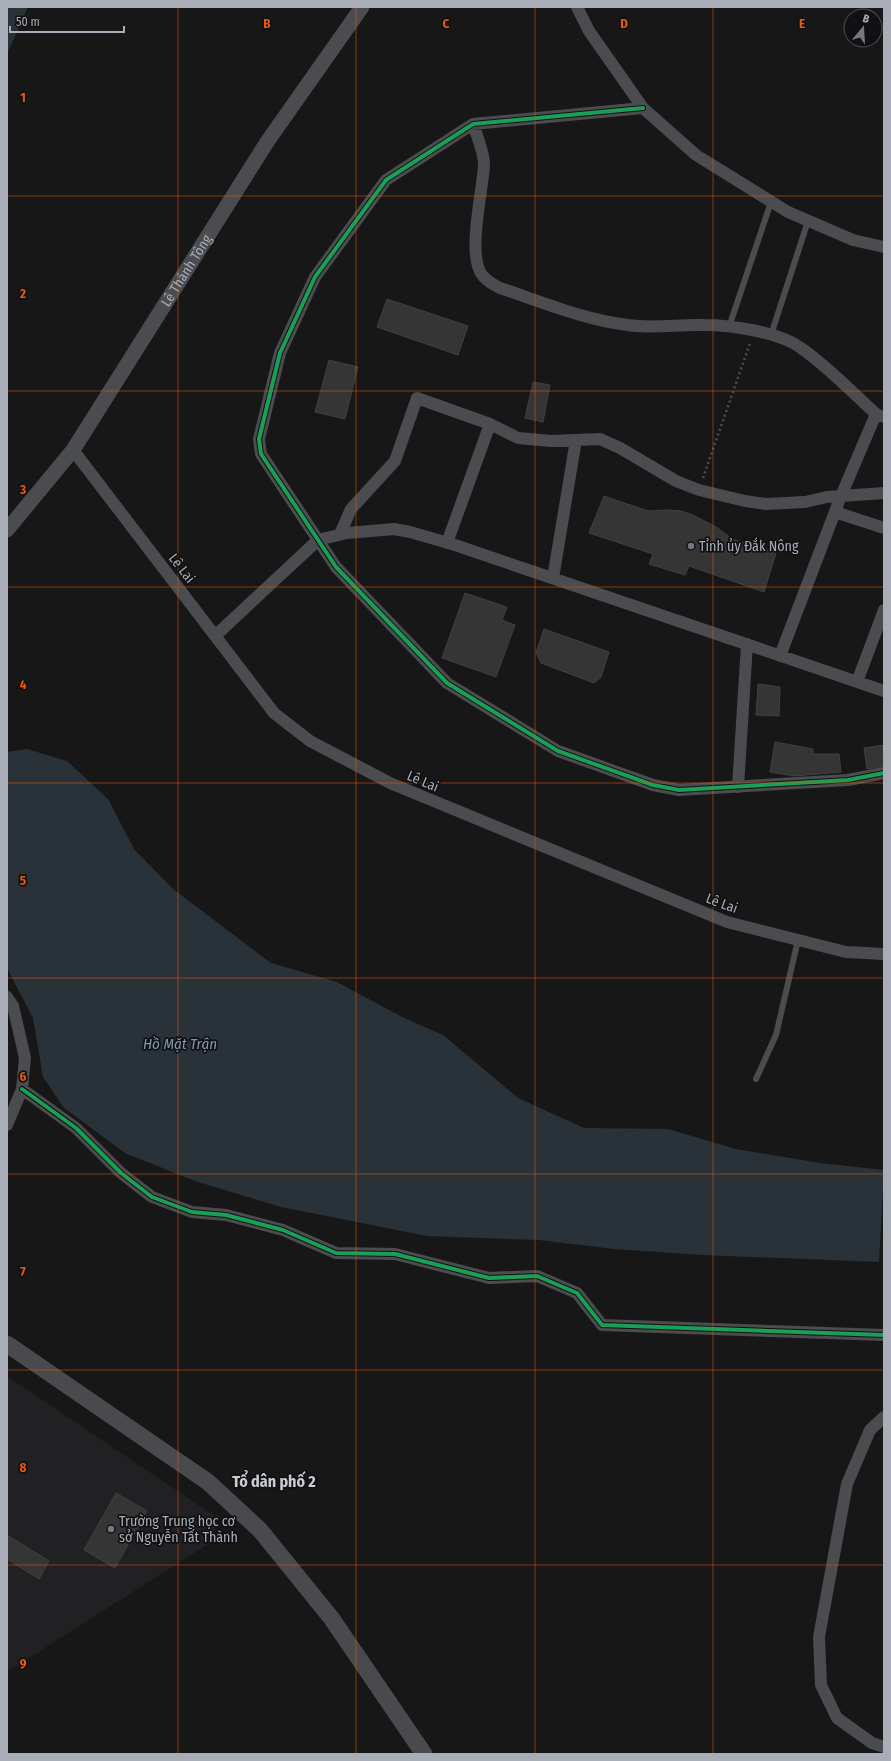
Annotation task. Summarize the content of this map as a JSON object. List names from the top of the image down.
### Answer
{
  "streets": {
    "street": ["Lê Thánh Tông", "Lê Lai"]
  },
  "crossings": [
    ["Lê Thánh Tông", "Lê Lai"]
  ],
  "districts": ["Tổ dân phố 2"],
  "water": ["Hồ Mặt Trận"],
  "places": ["Tỉnh ủy Đắk Nông", "Trường Trung học cơ sở Nguyễn Tất Thành"],
  "scale_bar": "50 m",
  "north": "top",
  "grid": {
    "columns": [
      "B",
      "C",
      "D",
      "E"
    ],
    "rows": [
      "1",
      "2",
      "3",
      "4",
      "5",
      "6",
      "7",
      "8",
      "9"
    ]
  }
}
